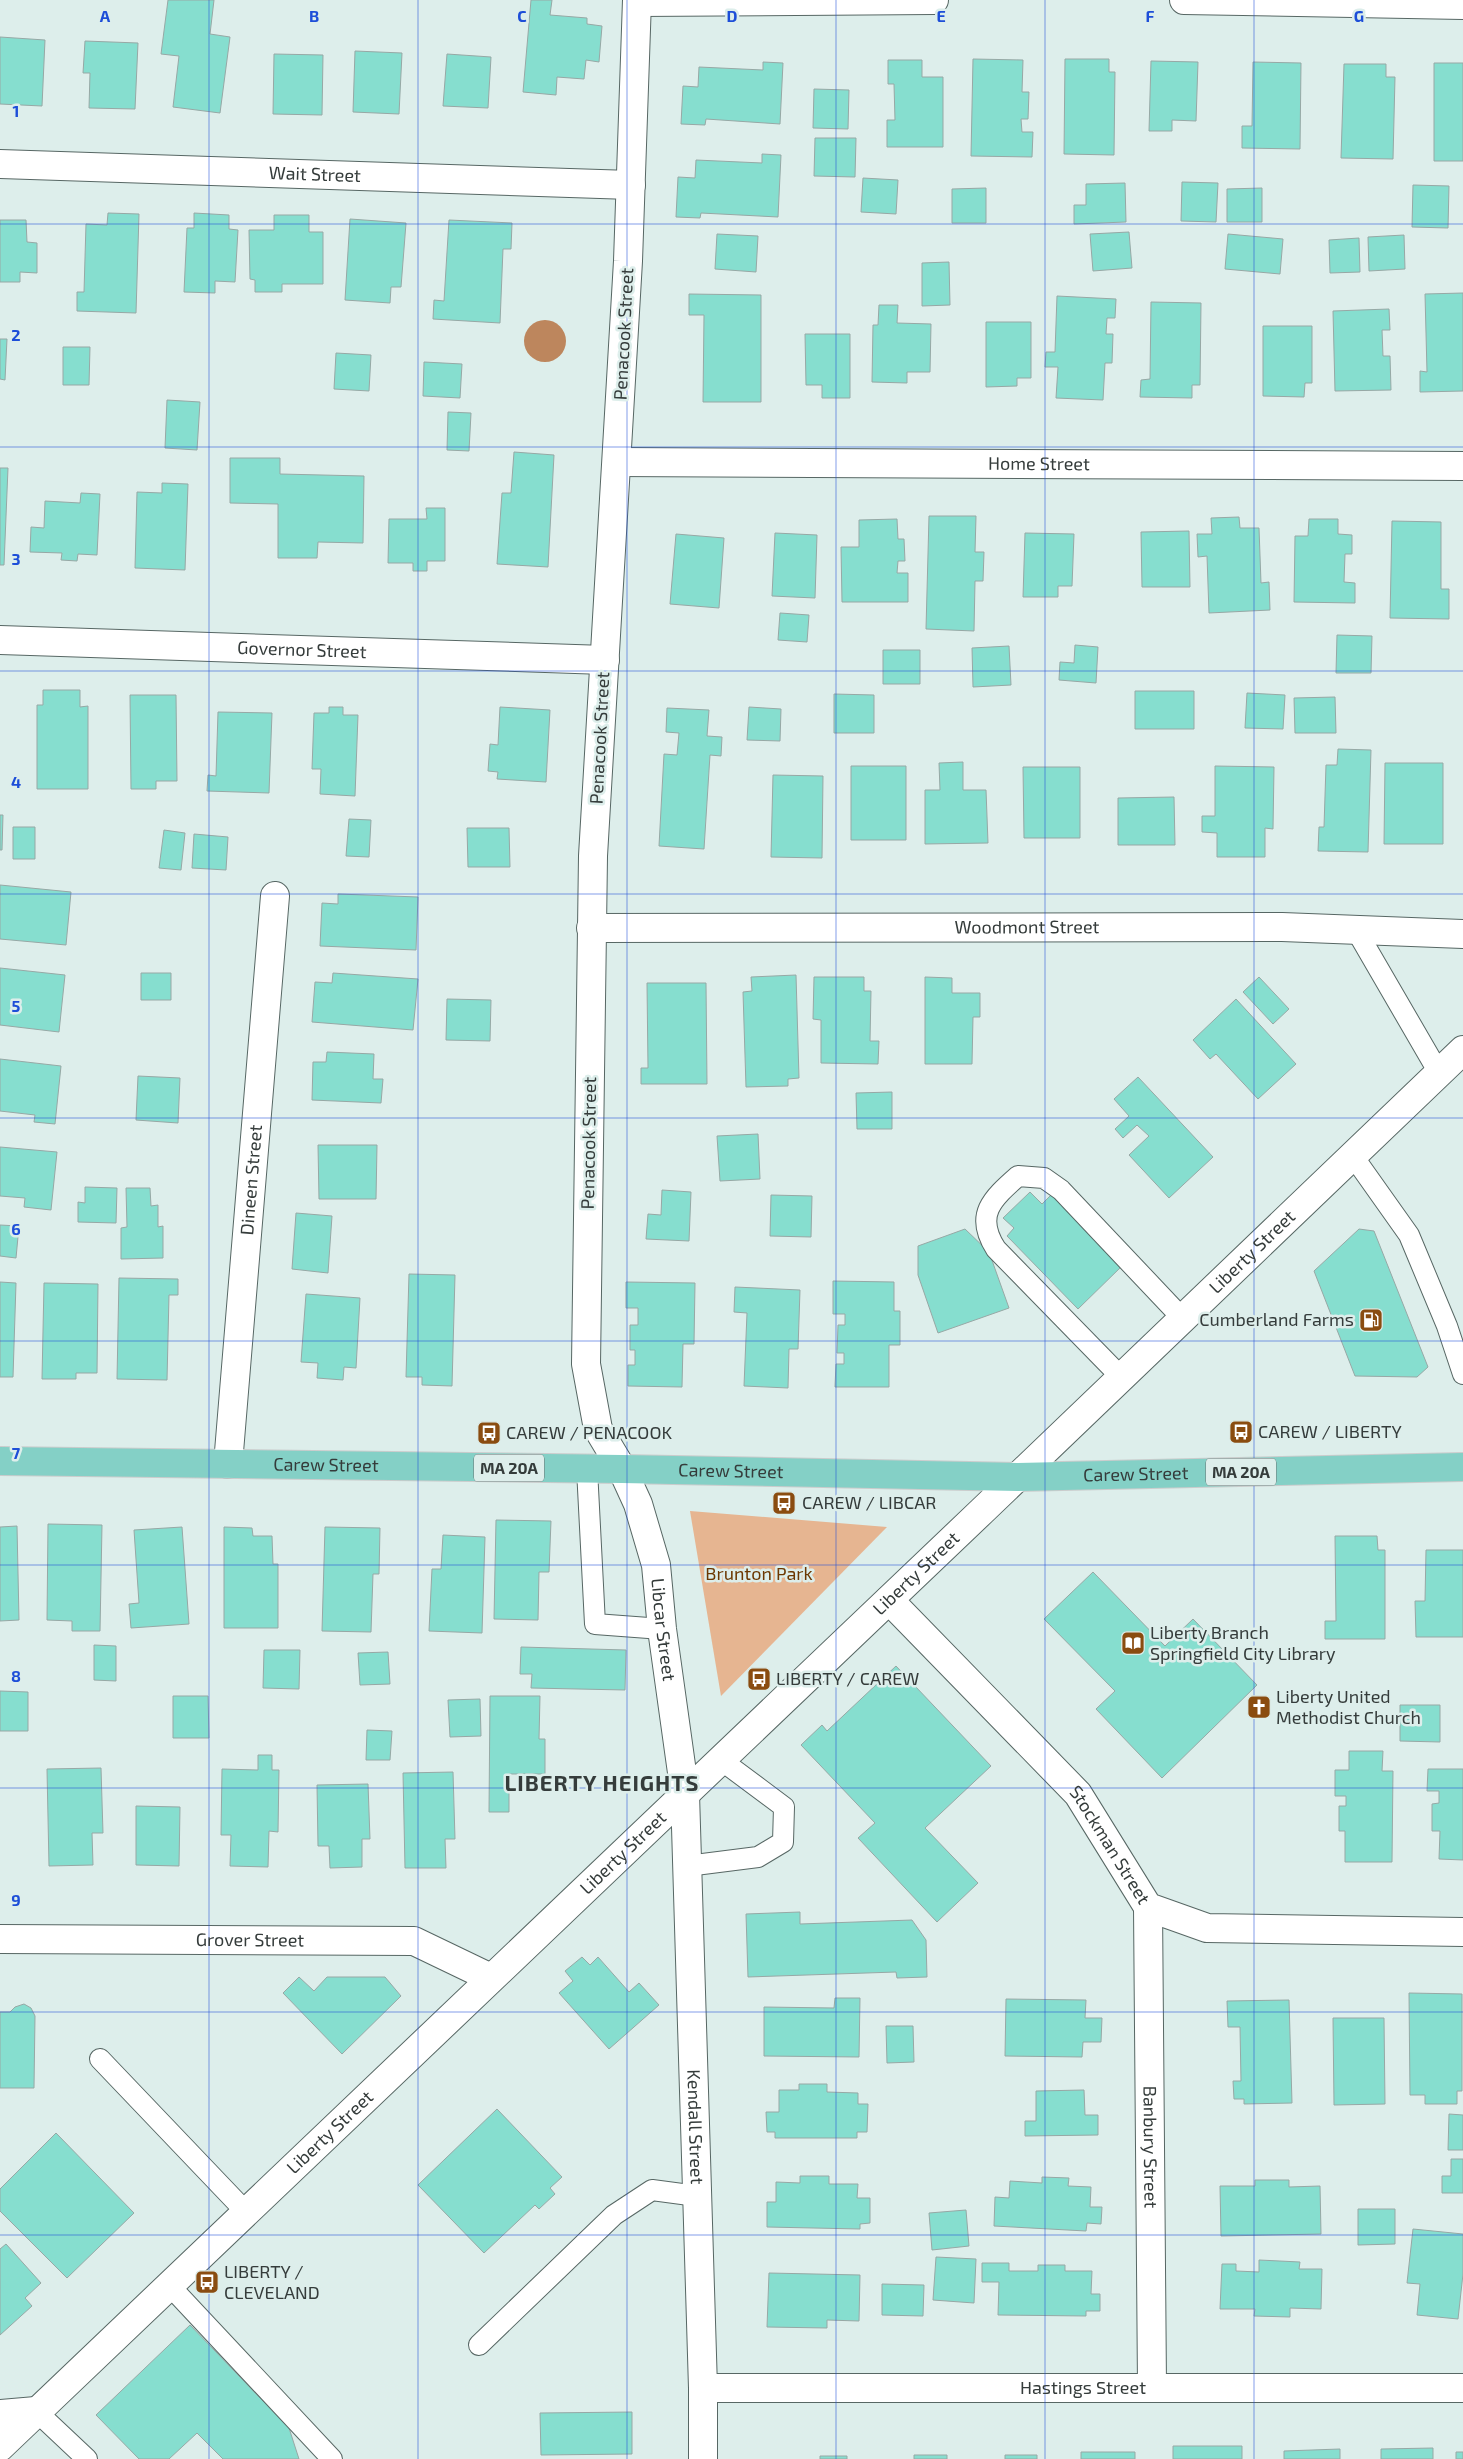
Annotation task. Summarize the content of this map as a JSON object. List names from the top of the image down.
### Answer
{
  "streets": {
    "main road": ["Carew Street", "MA 20A"],
    "street": [
      "Wait Street",
      "Penacook Street",
      "Home Street",
      "Governor Street",
      "Woodmont Street",
      "Dineen Street",
      "Liberty Street",
      "Libcar Street",
      "Stockman Street",
      "Grover Street",
      "Kendall Street",
      "Banbury Street",
      "Hastings Street"
    ]
  },
  "crossings": [
    ["Wait Street", "Penacook Street"],
    ["Penacook Street", "Home Street"],
    ["Penacook Street", "Governor Street"],
    ["Penacook Street", "Woodmont Street"],
    ["Penacook Street", "Carew Street"],
    ["Penacook Street", "Libcar Street"],
    ["Dineen Street", "Carew Street"],
    ["Liberty Street", "Carew Street"],
    ["Liberty Street", "Libcar Street"],
    ["Liberty Street", "Stockman Street"],
    ["Liberty Street", "Grover Street"],
    ["Liberty Street", "Kendall Street"],
    ["Carew Street", "Libcar Street"],
    ["Libcar Street", "Kendall Street"],
    ["Stockman Street", "Banbury Street"],
    ["Kendall Street", "Hastings Street"],
    ["Banbury Street", "Hastings Street"]
  ],
  "districts": ["LIBERTY HEIGHTS"],
  "parks": ["Brunton Park"],
  "places": {
    "fuel station": ["Cumberland Farms"],
    "bus stop": [
      "CAREW / LIBERTY",
      "CAREW / PENACOOK",
      "CAREW / LIBCAR",
      "LIBERTY / CAREW",
      "LIBERTY / CLEVELAND"
    ],
    "library": ["Liberty Branch Springfield City Library"],
    "church": ["Liberty United Methodist Church"]
  },
  "grid": {
    "columns": [
      "A",
      "B",
      "C",
      "D",
      "E",
      "F",
      "G"
    ],
    "rows": [
      "1",
      "2",
      "3",
      "4",
      "5",
      "6",
      "7",
      "8",
      "9"
    ]
  }
}
